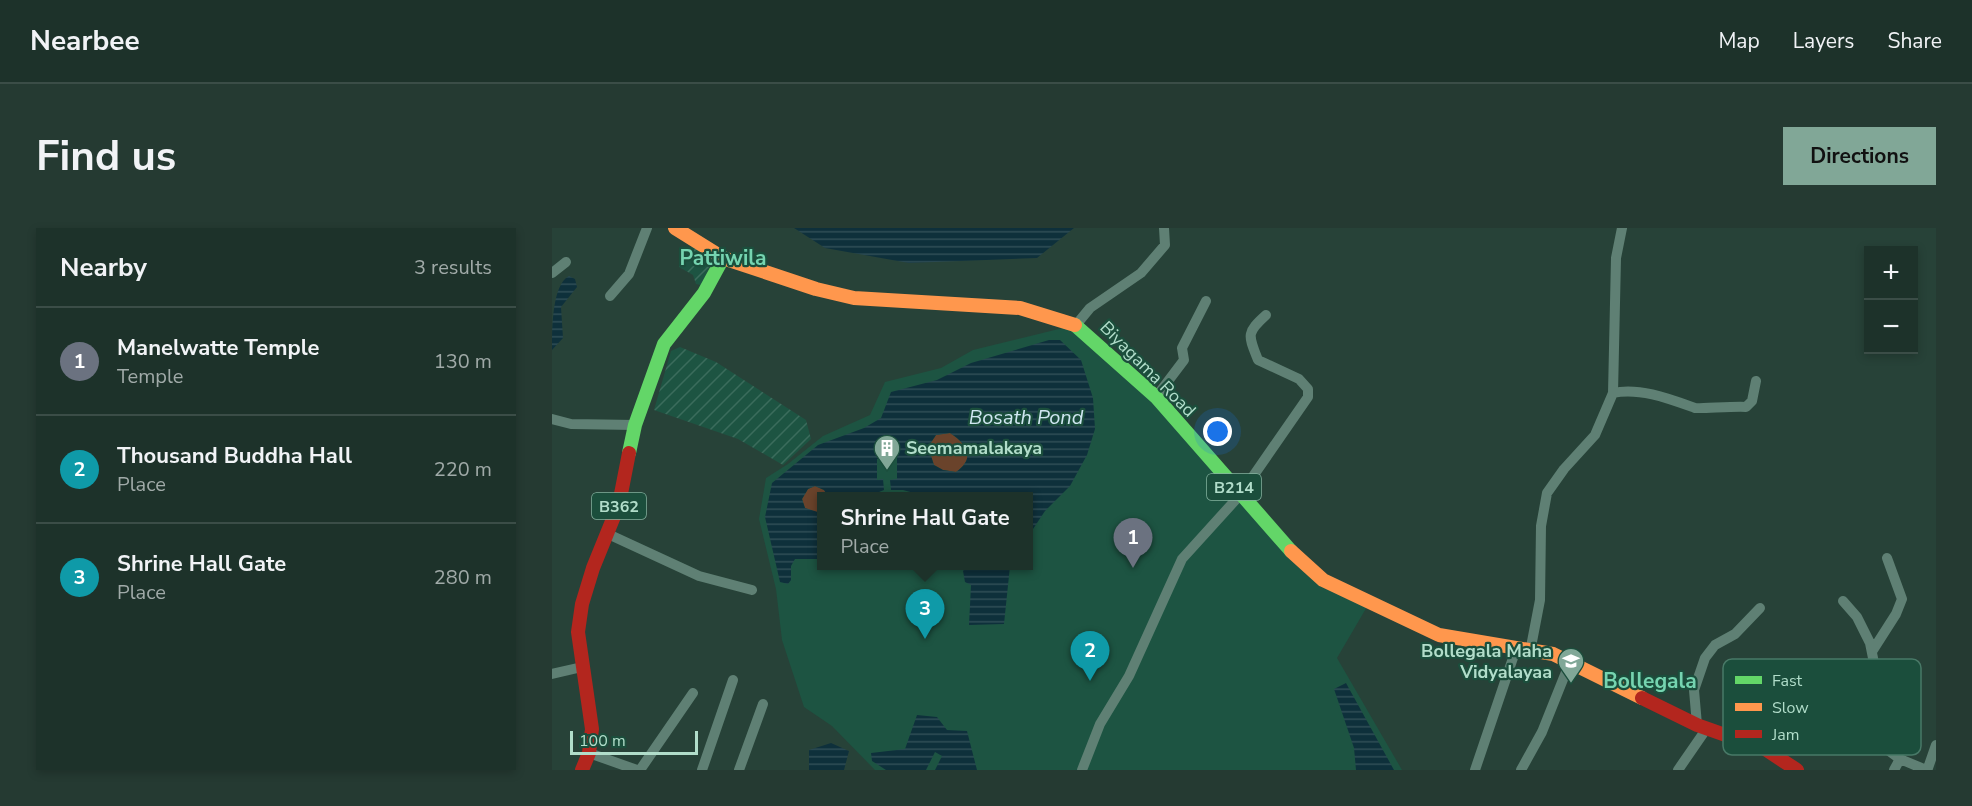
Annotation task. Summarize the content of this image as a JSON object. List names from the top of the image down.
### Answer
{
  "streets": {
    "main road": ["Biyagama Road", "B214", "B362"]
  },
  "crossings": [
    ["Biyagama Road", "B362"]
  ],
  "districts": ["Pattiwila", "Bollegala"],
  "water": ["Bosath Pond"],
  "places": {
    "building": ["Seemamalakaya"],
    "school or university": ["Bollegala Maha Vidyalayaa"]
  },
  "legend": ["Fast", "Slow", "Jam"],
  "scale_bar": "100 m",
  "page": {
    "header": "Nearbee",
    "nav": ["Map", "Layers", "Share"],
    "buttons": "Directions",
    "title": "Find us",
    "heading": ["Nearby", "3 results"],
    "map_buttons": ["+", "−"],
    "list": [
      {
        "mark": "1",
        "name": "Manelwatte Temple",
        "note": "Temple",
        "value": "130 m"
      },
      {
        "mark": "2",
        "name": "Thousand Buddha Hall",
        "note": "Place",
        "value": "220 m"
      },
      {
        "mark": "3",
        "name": "Shrine Hall Gate",
        "note": "Place",
        "value": "280 m"
      }
    ],
    "popup": ["Shrine Hall Gate", "Place"],
    "pins": ["1", "3", "2"],
    "scale": "100 m"
  }
}
